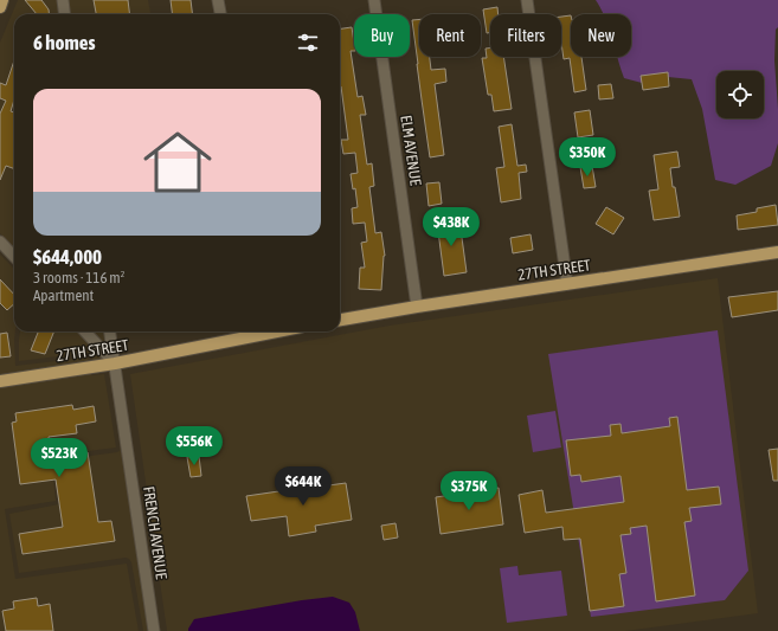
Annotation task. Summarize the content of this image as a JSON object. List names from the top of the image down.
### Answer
{
  "streets": {
    "main road": ["27TH STREET"],
    "street": ["ELM AVENUE", "FRENCH AVENUE"]
  },
  "crossings": [
    ["ELM AVENUE", "27TH STREET"],
    ["27TH STREET", "FRENCH AVENUE"]
  ],
  "page": {
    "chip": [
      "Buy",
      "Rent",
      "Filters",
      "New"
    ],
    "heading": "6 homes",
    "list": [
      {
        "name": "$644,000",
        "note": "3 rooms · 116 m² · Apartment"
      }
    ],
    "price": [
      "$350K",
      "$438K",
      "$556K",
      "$523K",
      "$644K",
      "$375K"
    ]
  }
}
